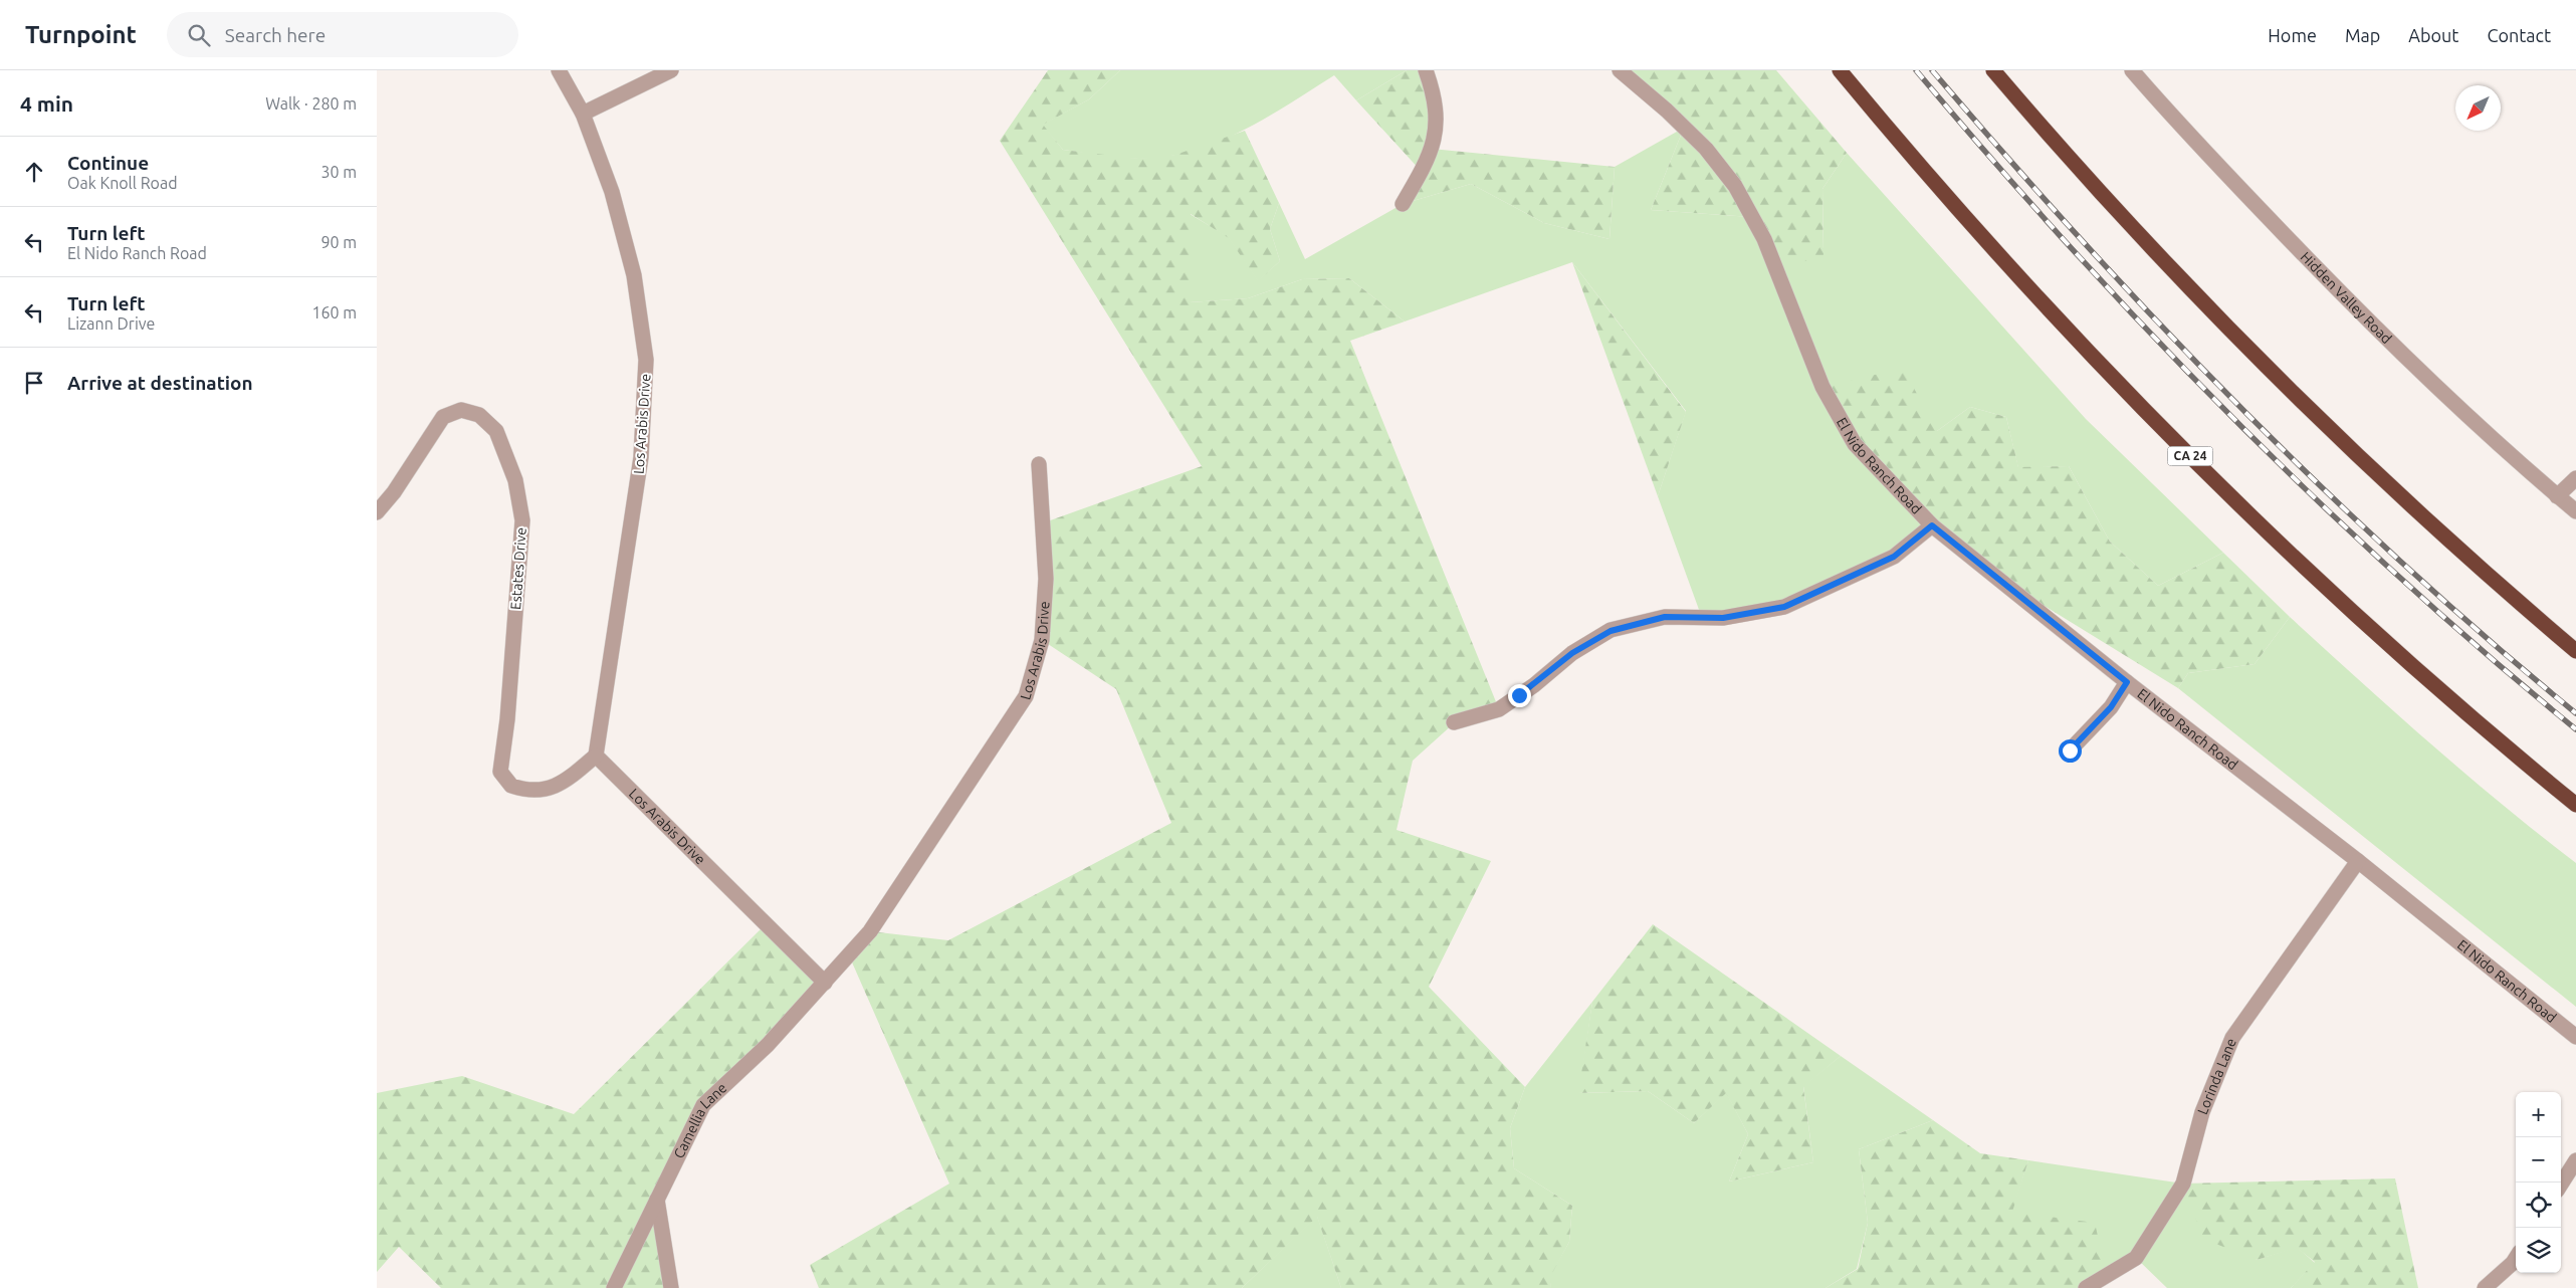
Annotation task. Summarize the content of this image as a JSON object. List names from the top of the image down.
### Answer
{
  "streets": {
    "highway": ["CA 24"],
    "street": [
      "Hidden Valley Road",
      "Los Arabis Drive",
      "El Nido Ranch Road",
      "Estates Drive",
      "Lorinda Lane",
      "Camellia Lane"
    ]
  },
  "crossings": [
    ["Los Arabis Drive", "Estates Drive"],
    ["Los Arabis Drive", "Camellia Lane"],
    ["El Nido Ranch Road", "Lorinda Lane"]
  ],
  "north": "bottom left",
  "page": {
    "header": "Turnpoint",
    "search": "Search here",
    "nav": [
      "Home",
      "Map",
      "About",
      "Contact"
    ],
    "heading": ["4 min", "Walk · 280 m"],
    "list": [
      ["Continue", "Oak Knoll Road", "30 m"],
      ["Turn left", "El Nido Ranch Road", "90 m"],
      ["Turn left", "Lizann Drive", "160 m"],
      "Arrive at destination"
    ],
    "map_buttons": ["+", "−"]
  }
}
